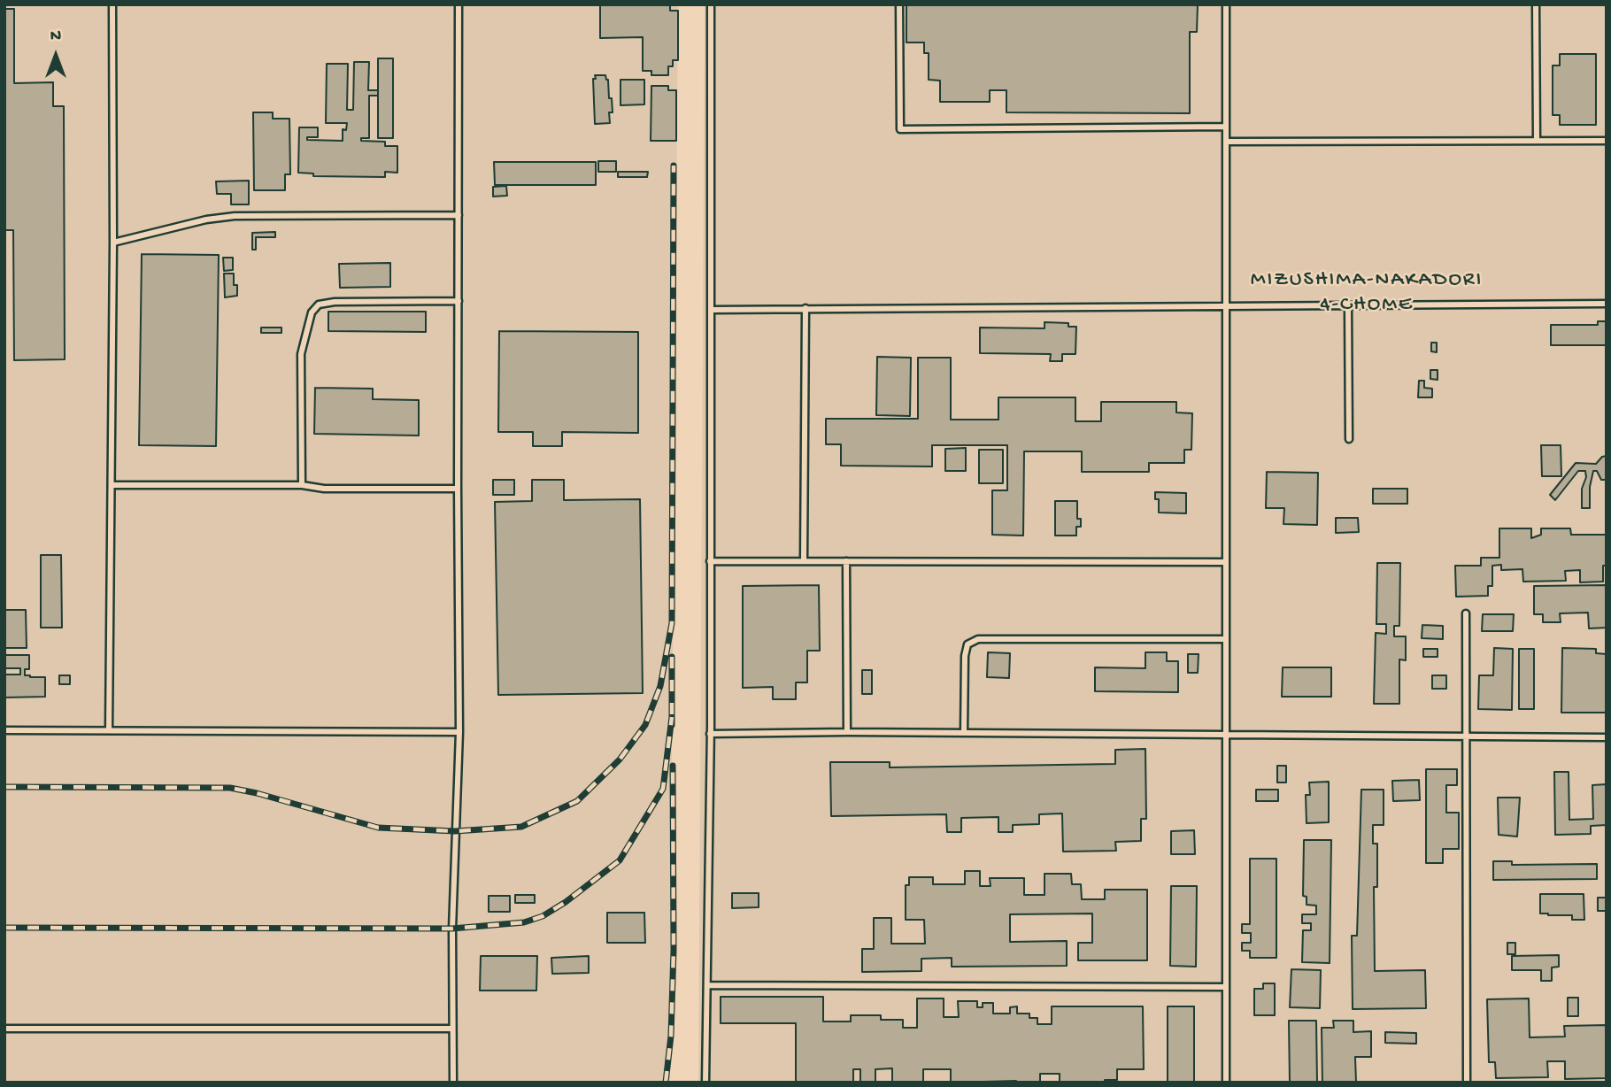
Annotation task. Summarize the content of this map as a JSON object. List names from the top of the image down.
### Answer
{
  "districts": ["MIZUSHIMA-NAKADORI 4-CHOME"],
  "north": "top"
}
